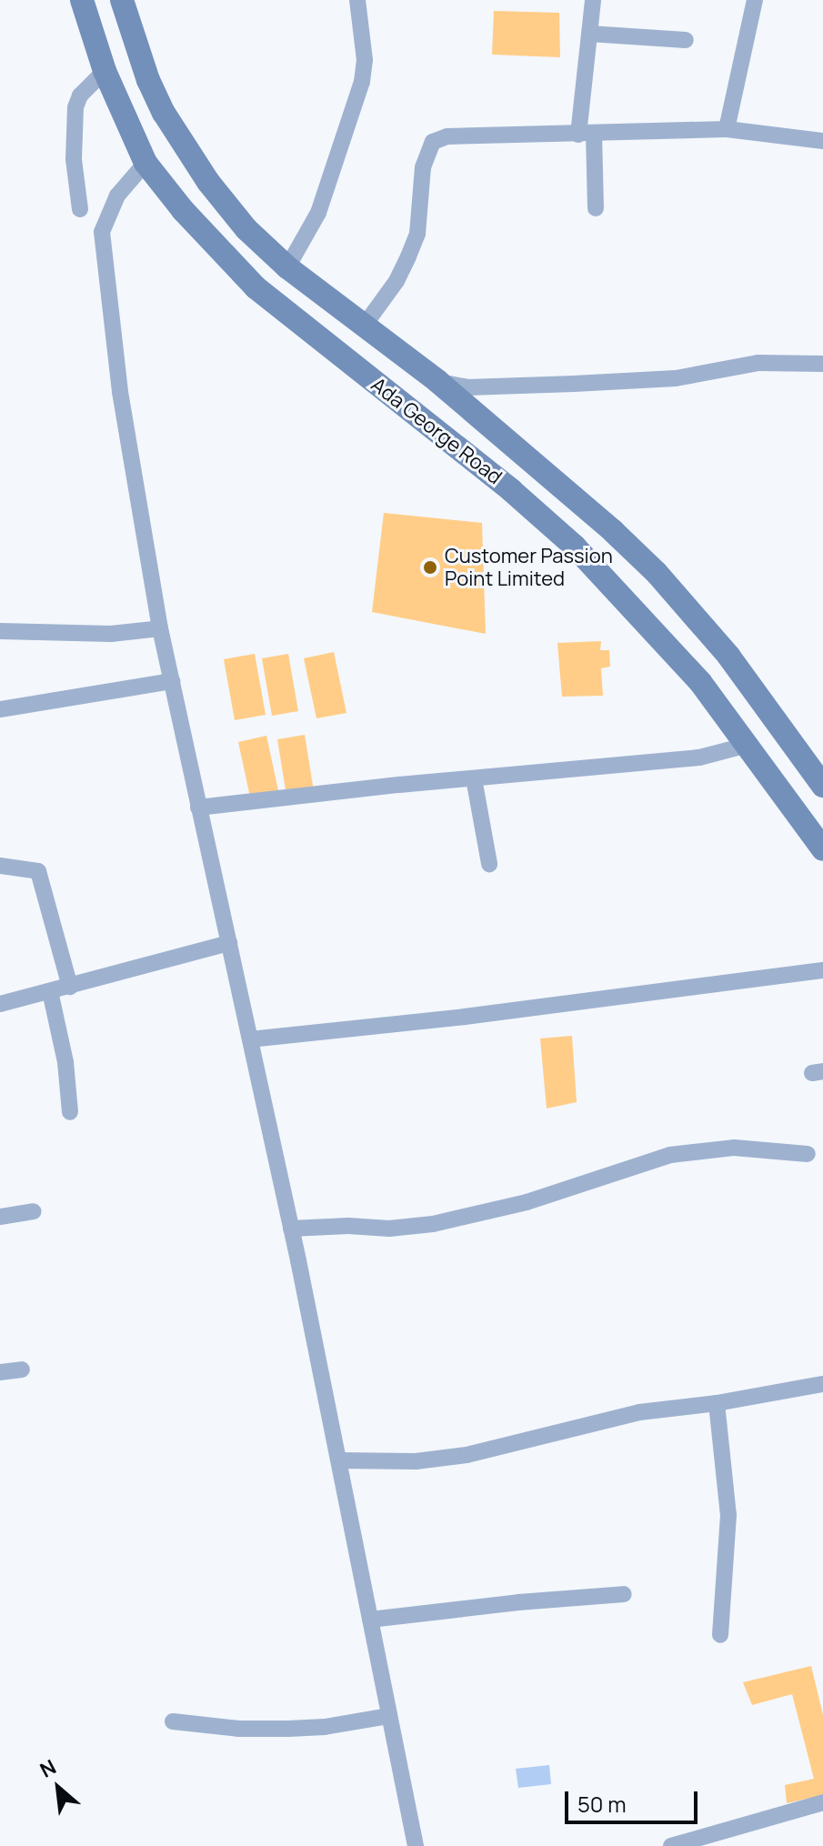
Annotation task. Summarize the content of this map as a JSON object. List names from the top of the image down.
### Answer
{
  "streets": {
    "main road": ["Ada George Road"]
  },
  "places": ["Customer Passion Point Limited"],
  "scale_bar": "50 m",
  "north": "top left"
}
